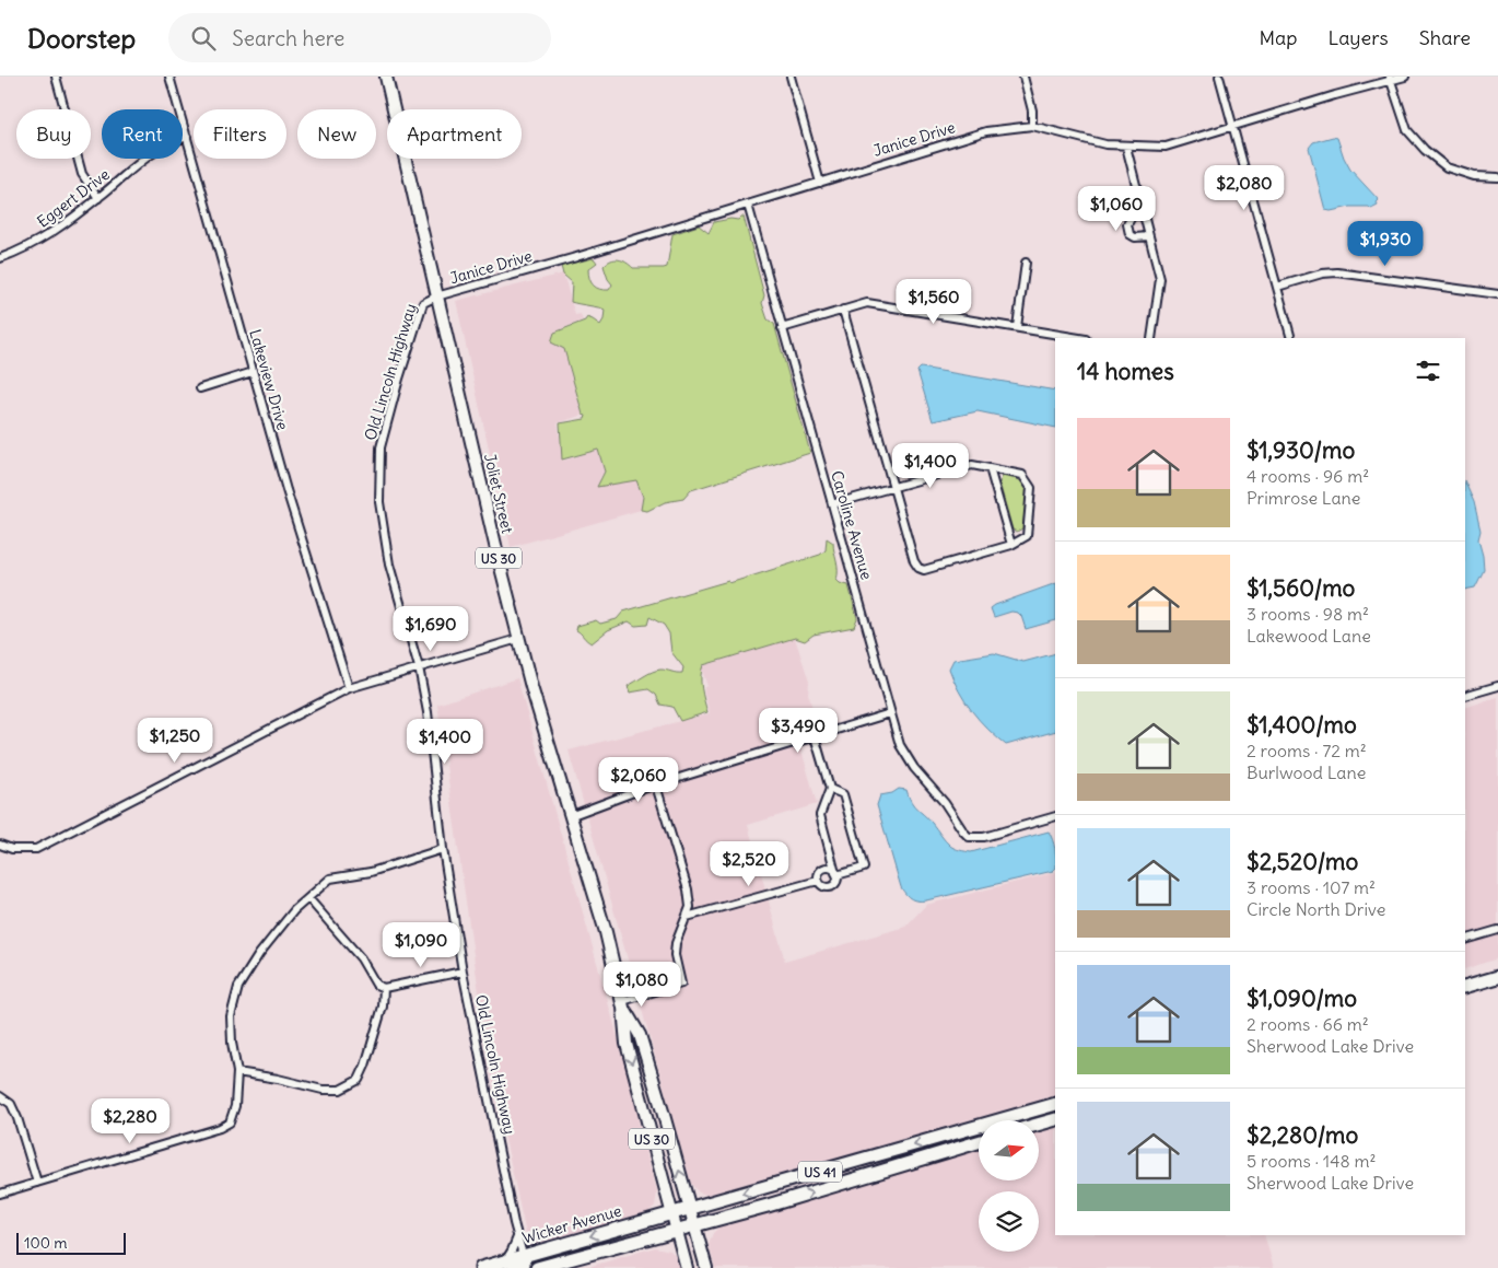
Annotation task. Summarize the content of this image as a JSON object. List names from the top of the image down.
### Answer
{
  "streets": {
    "highway": ["US 41", "Wicker Avenue"],
    "main road": ["Joliet Street", "US 30"],
    "street": [
      "Janice Drive",
      "Eggert Drive",
      "Old Lincoln Highway",
      "Lakeview Drive",
      "Caroline Avenue"
    ]
  },
  "crossings": [
    ["Janice Drive", "Old Lincoln Highway"],
    ["Janice Drive", "Joliet Street"],
    ["Janice Drive", "Caroline Avenue"],
    ["Eggert Drive", "Lakeview Drive"],
    ["Old Lincoln Highway", "Joliet Street"],
    ["Old Lincoln Highway", "Wicker Avenue"],
    ["Joliet Street", "US 30"],
    ["US 30", "US 41"],
    ["US 30", "Wicker Avenue"],
    ["US 41", "Wicker Avenue"]
  ],
  "scale_bar": "100 m",
  "north": "right",
  "page": {
    "header": "Doorstep",
    "search": "Search here",
    "nav": ["Map", "Layers", "Share"],
    "chip": [
      "Buy",
      "Rent",
      "Filters",
      "New",
      "Apartment"
    ],
    "price": [
      "$2,080",
      "$1,060",
      "$1,930",
      "$1,560",
      "$1,400",
      "$1,690",
      "$3,490",
      "$1,250",
      "$1,400",
      "$2,060",
      "$2,520",
      "$1,090",
      "$1,080",
      "$2,280"
    ],
    "heading": "14 homes",
    "list": [
      {
        "name": "$1,930/mo",
        "note": "4 rooms · 96 m² · Primrose Lane"
      },
      {
        "name": "$1,560/mo",
        "note": "3 rooms · 98 m² · Lakewood Lane"
      },
      {
        "name": "$1,400/mo",
        "note": "2 rooms · 72 m² · Burlwood Lane"
      },
      {
        "name": "$2,520/mo",
        "note": "3 rooms · 107 m² · Circle North Drive"
      },
      {
        "name": "$1,090/mo",
        "note": "2 rooms · 66 m² · Sherwood Lake Drive"
      },
      {
        "name": "$2,280/mo",
        "note": "5 rooms · 148 m² · Sherwood Lake Drive"
      }
    ],
    "scale": "100 m"
  }
}
